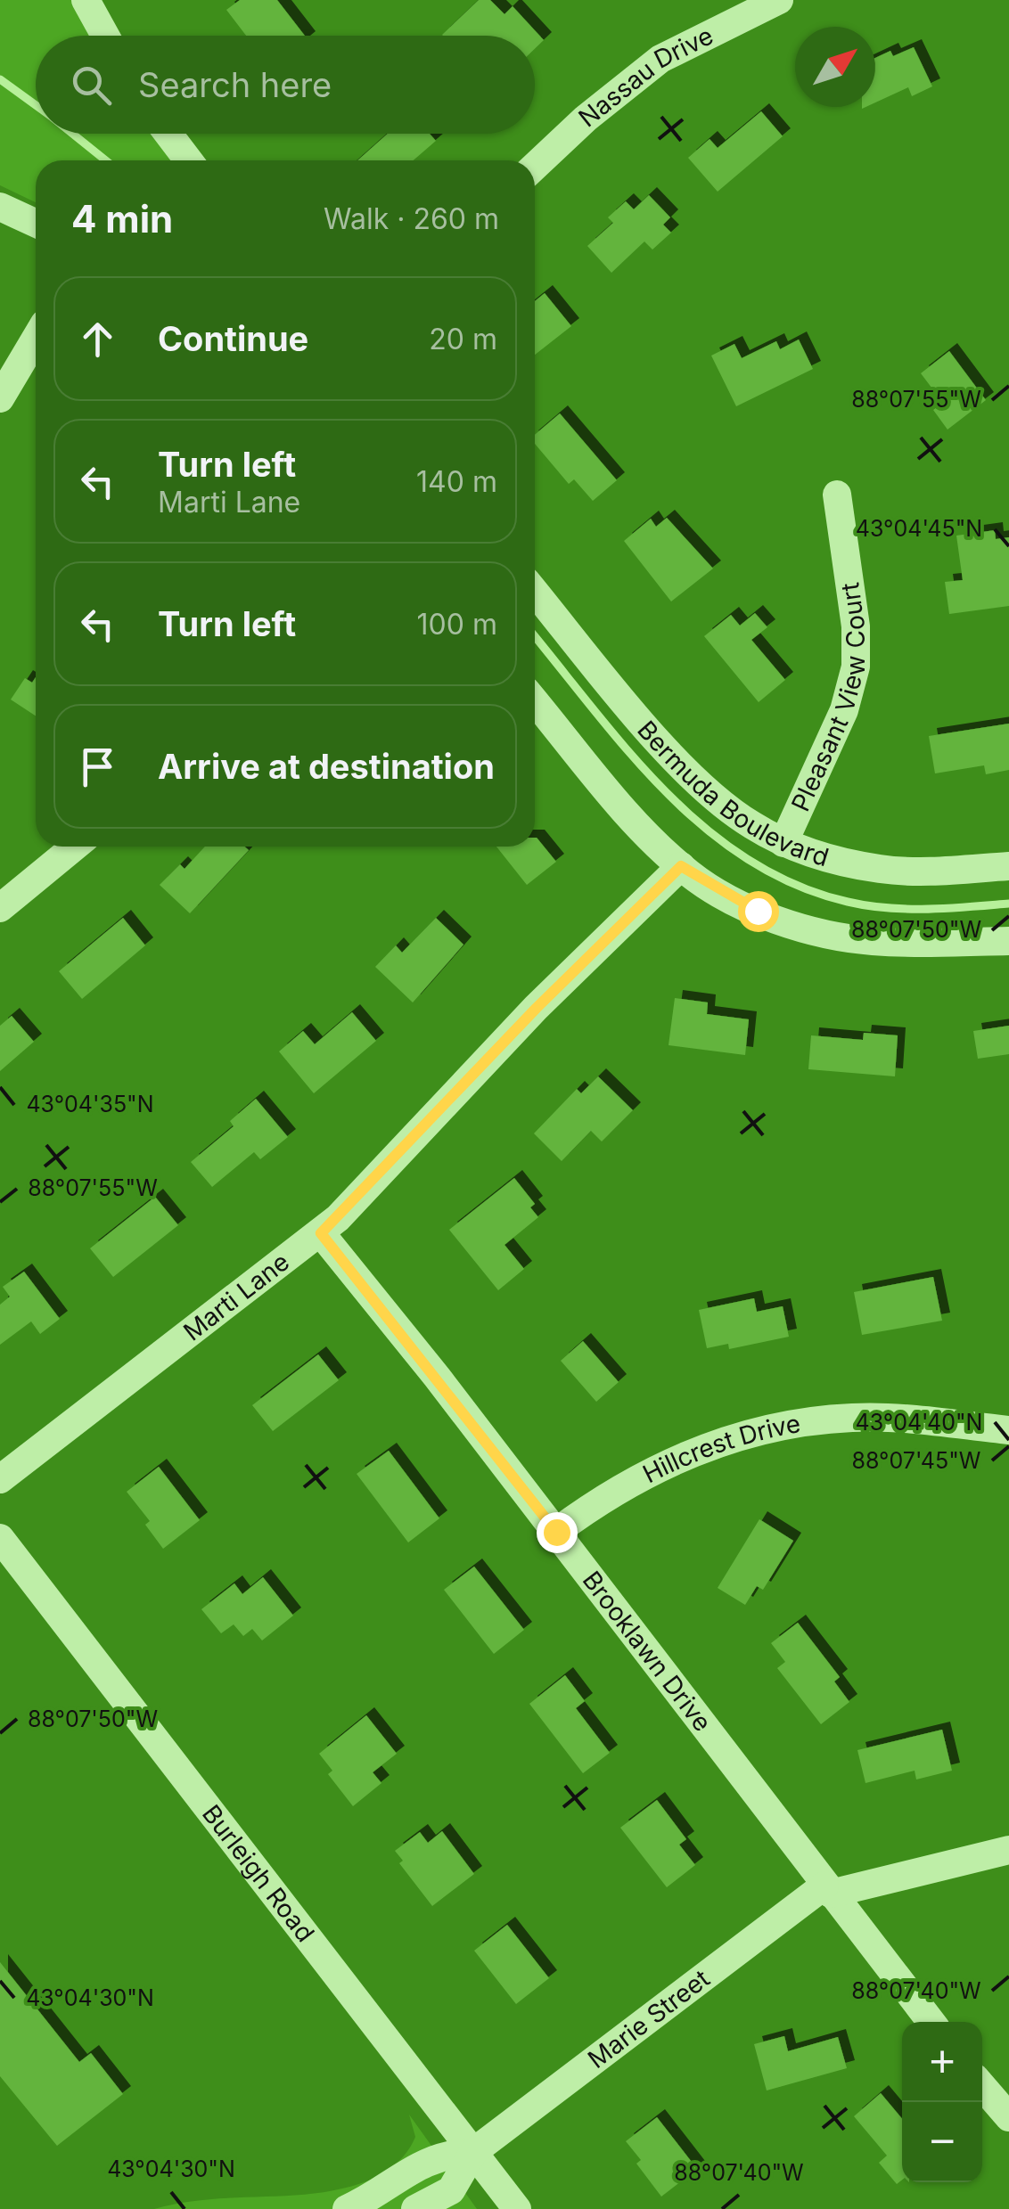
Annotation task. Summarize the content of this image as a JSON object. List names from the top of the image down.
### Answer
{
  "streets": {
    "street": [
      "Nassau Drive",
      "Pleasant View Court",
      "Bermuda Boulevard",
      "Marti Lane",
      "Hillcrest Drive",
      "Brooklawn Drive",
      "Burleigh Road",
      "Marie Street"
    ]
  },
  "crossings": [
    ["Pleasant View Court", "Bermuda Boulevard"],
    ["Marti Lane", "Brooklawn Drive"],
    ["Hillcrest Drive", "Brooklawn Drive"],
    ["Brooklawn Drive", "Marie Street"],
    ["Burleigh Road", "Marie Street"]
  ],
  "north": "top right",
  "page": {
    "search": "Search here",
    "heading": ["4 min", "Walk · 260 m"],
    "list": [
      ["Continue", "20 m"],
      ["Turn left", "Marti Lane", "140 m"],
      ["Turn left", "100 m"],
      "Arrive at destination"
    ],
    "map_buttons": ["+", "−"]
  },
  "coordinates": [
    "88°07'55\"W",
    "43°04'45\"N",
    "88°07'50\"W",
    "43°04'35\"N",
    "43°04'40\"N",
    "88°07'45\"W",
    "88°07'40\"W",
    "43°04'30\"N"
  ]
}
